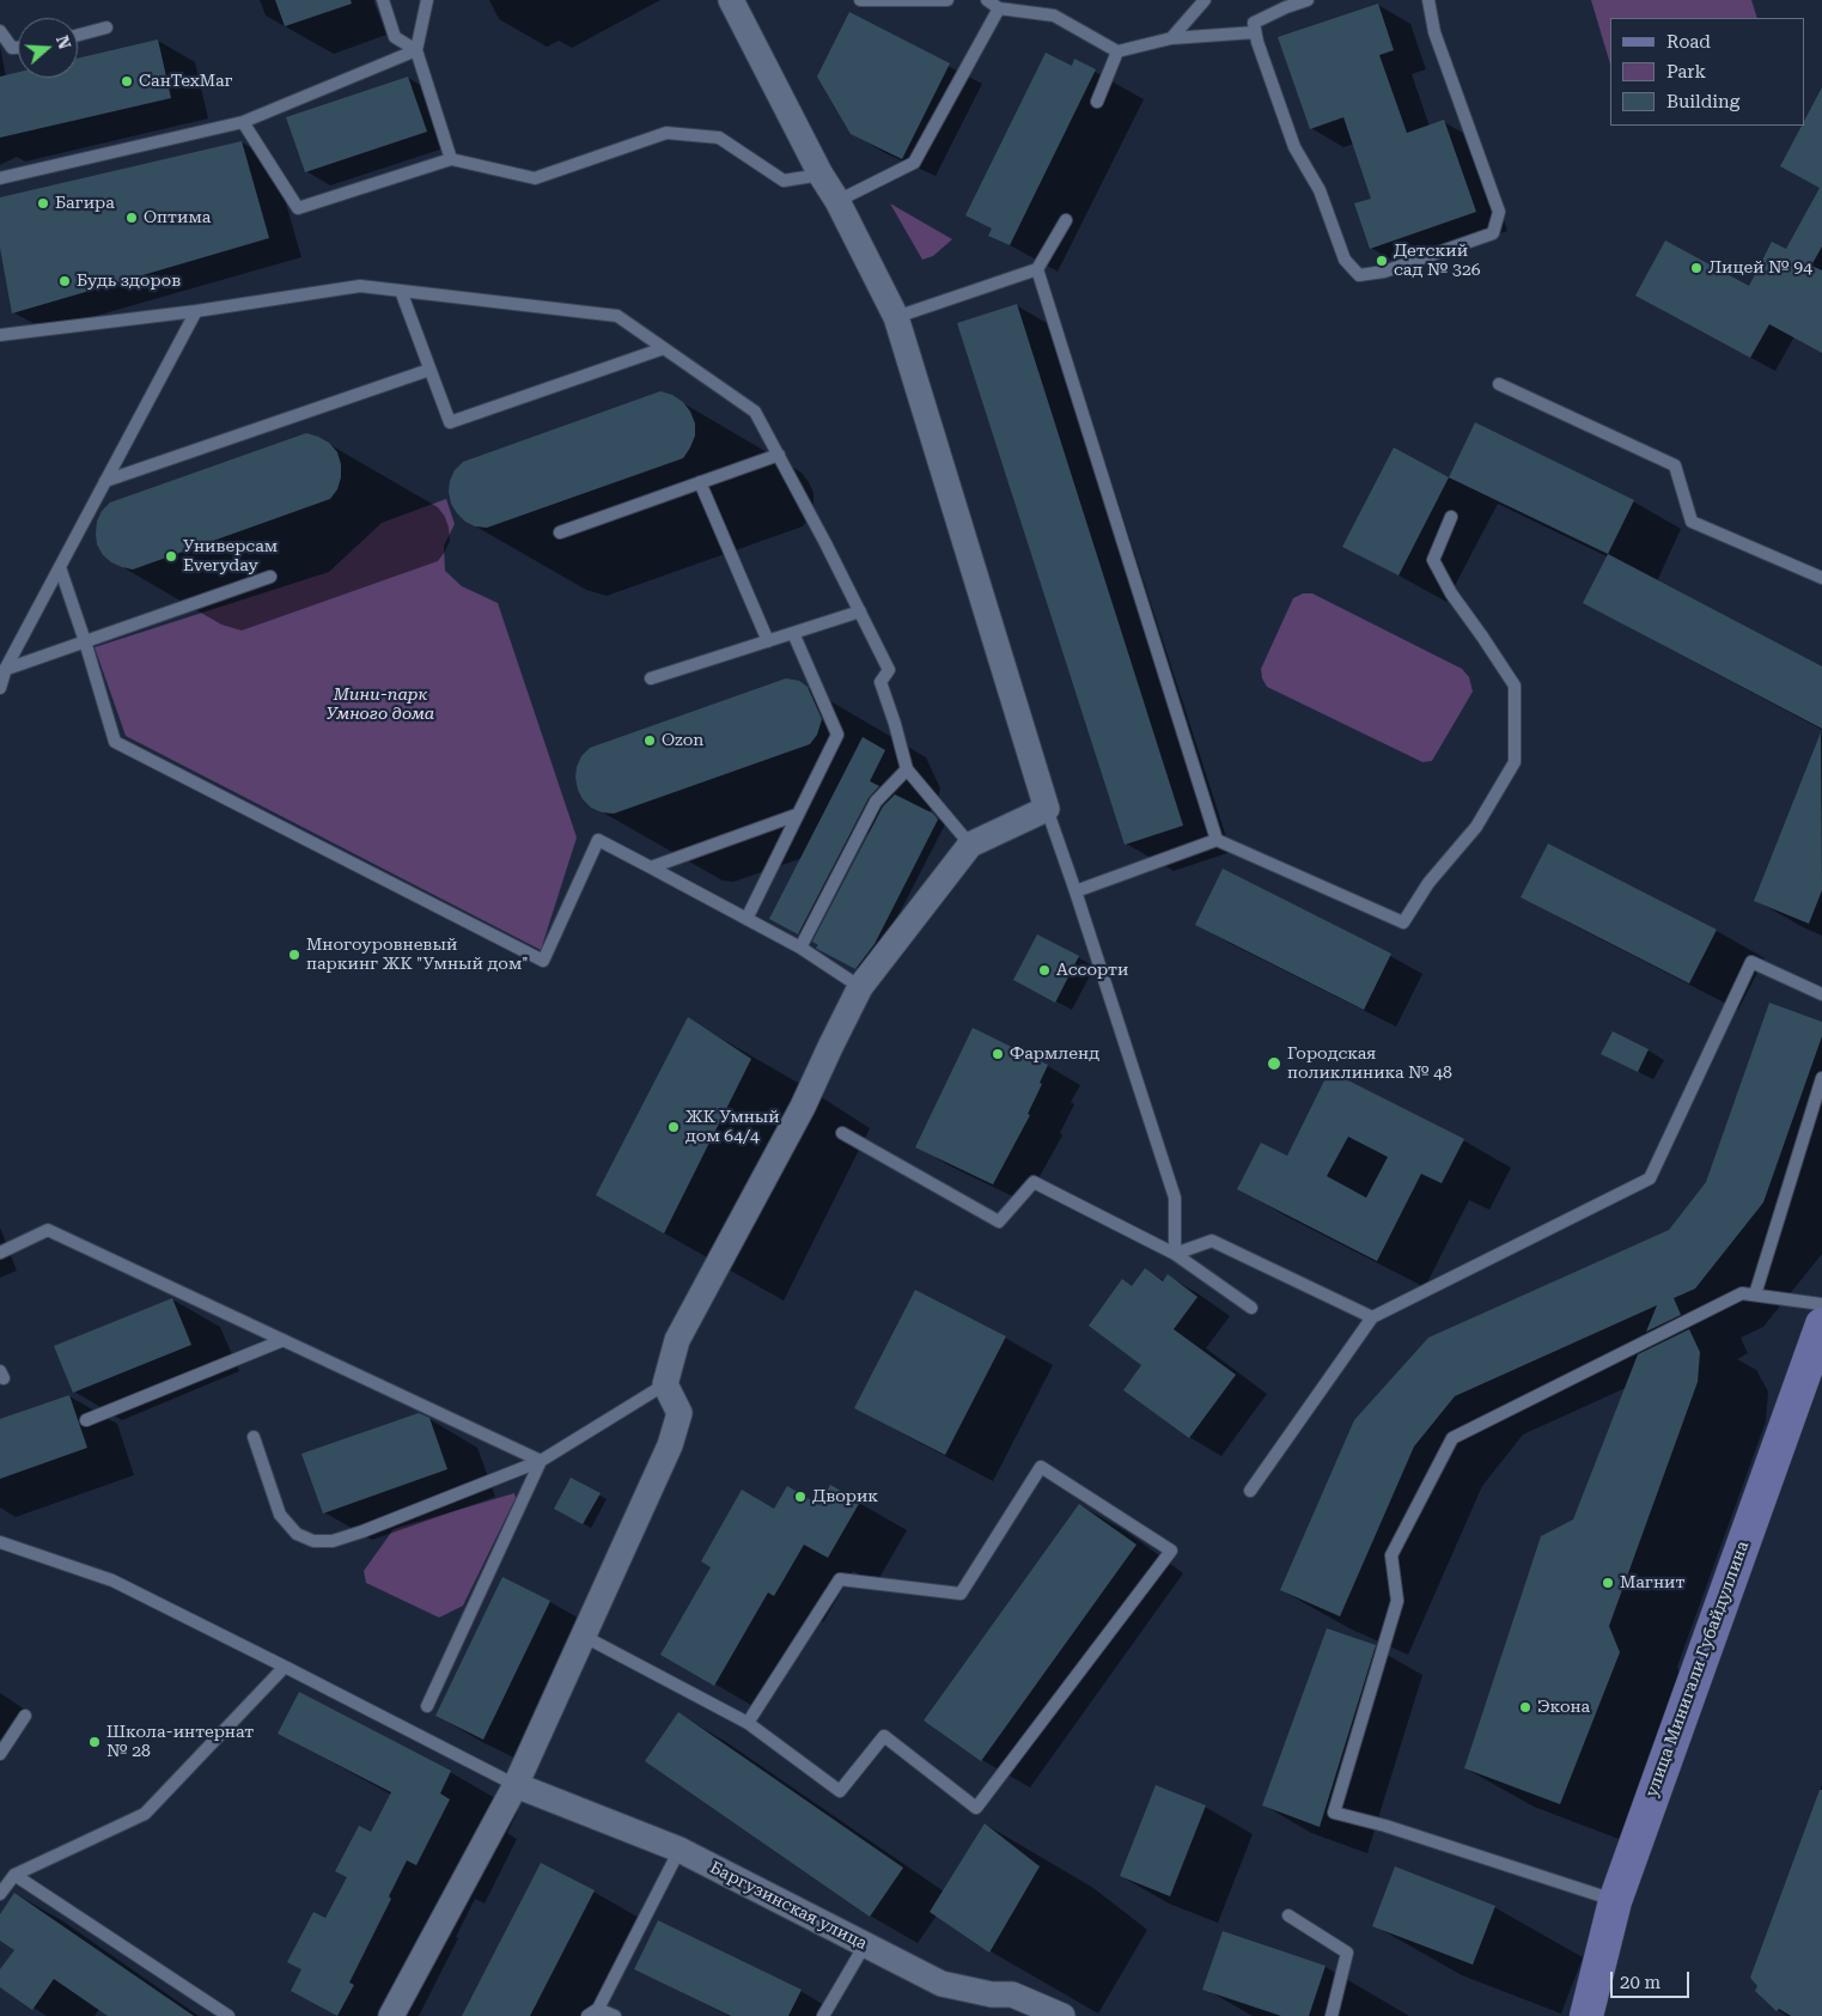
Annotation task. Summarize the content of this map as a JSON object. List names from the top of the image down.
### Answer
{
  "streets": {
    "main road": ["улица Минигали Губайдуллина"],
    "street": ["Баргузинская улица"]
  },
  "parks": ["Мини-парк Умного дома"],
  "places": [
    "СанТехМаг",
    "Багира",
    "Оптима",
    "Детский сад № 326",
    "Лицей № 94",
    "Будь здоров",
    "Универсам Everyday",
    "Ozon",
    "Многоуровневый паркинг ЖК \"Умный дом\"",
    "Ассорти",
    "Фармленд",
    "Городская поликлиника № 48",
    "ЖК Умный дом 64/4",
    "Дворик",
    "Магнит",
    "Экона",
    "Школа-интернат № 28"
  ],
  "legend": ["Road", "Park", "Building"],
  "scale_bar": "20 m",
  "north": "right"
}
